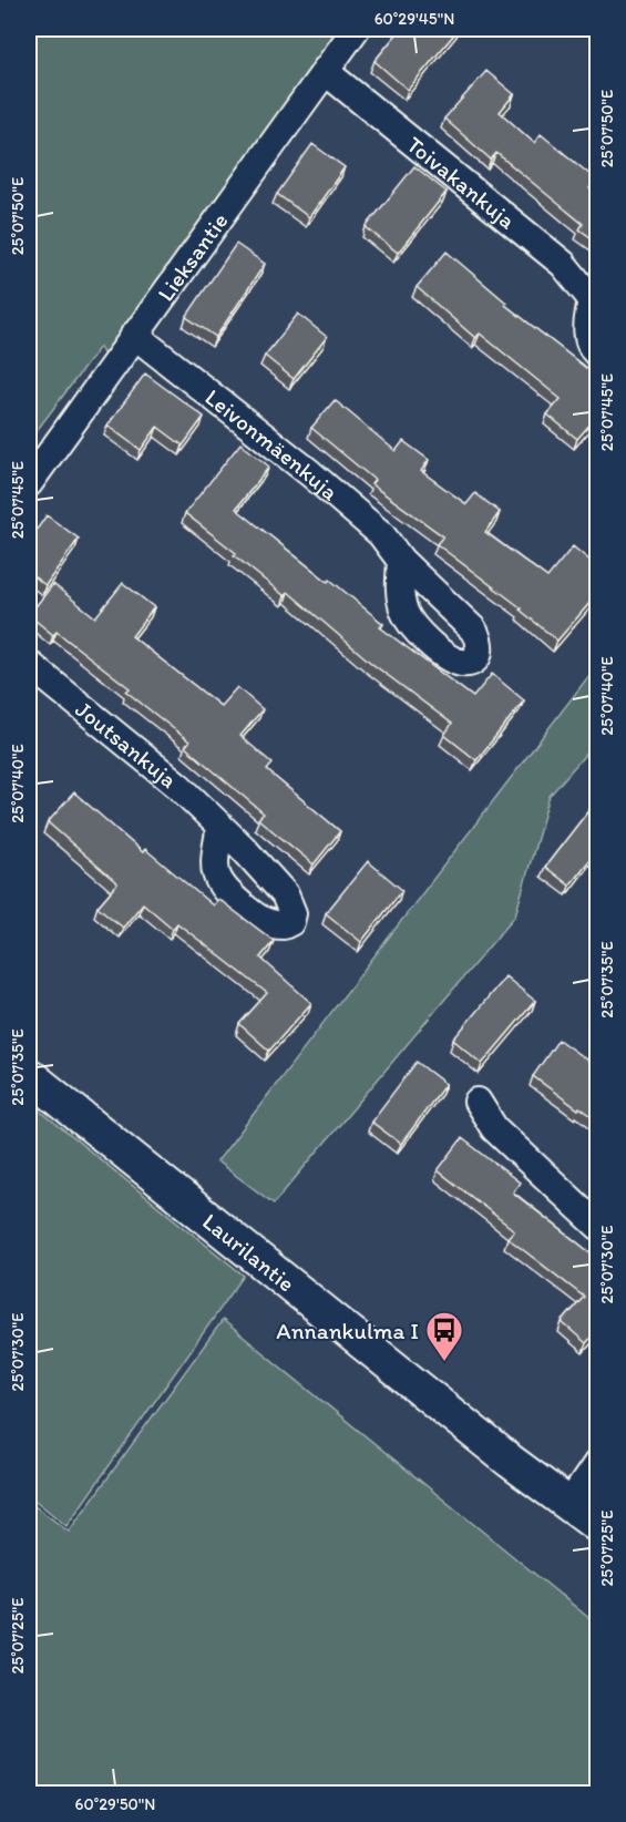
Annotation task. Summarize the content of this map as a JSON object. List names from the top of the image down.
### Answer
{
  "streets": {
    "street": [
      "Toivakankuja",
      "Lieksantie",
      "Leivonmäenkuja",
      "Joutsankuja",
      "Laurilantie"
    ]
  },
  "crossings": [
    ["Toivakankuja", "Lieksantie"],
    ["Lieksantie", "Leivonmäenkuja"]
  ],
  "places": {
    "bus stop": ["Annankulma I"]
  },
  "coordinates": [
    "60°29'45\"N",
    "25°07'50\"E",
    "25°07'45\"E",
    "25°07'40\"E",
    "25°07'35\"E",
    "25°07'30\"E",
    "25°07'25\"E",
    "60°29'50\"N"
  ]
}
